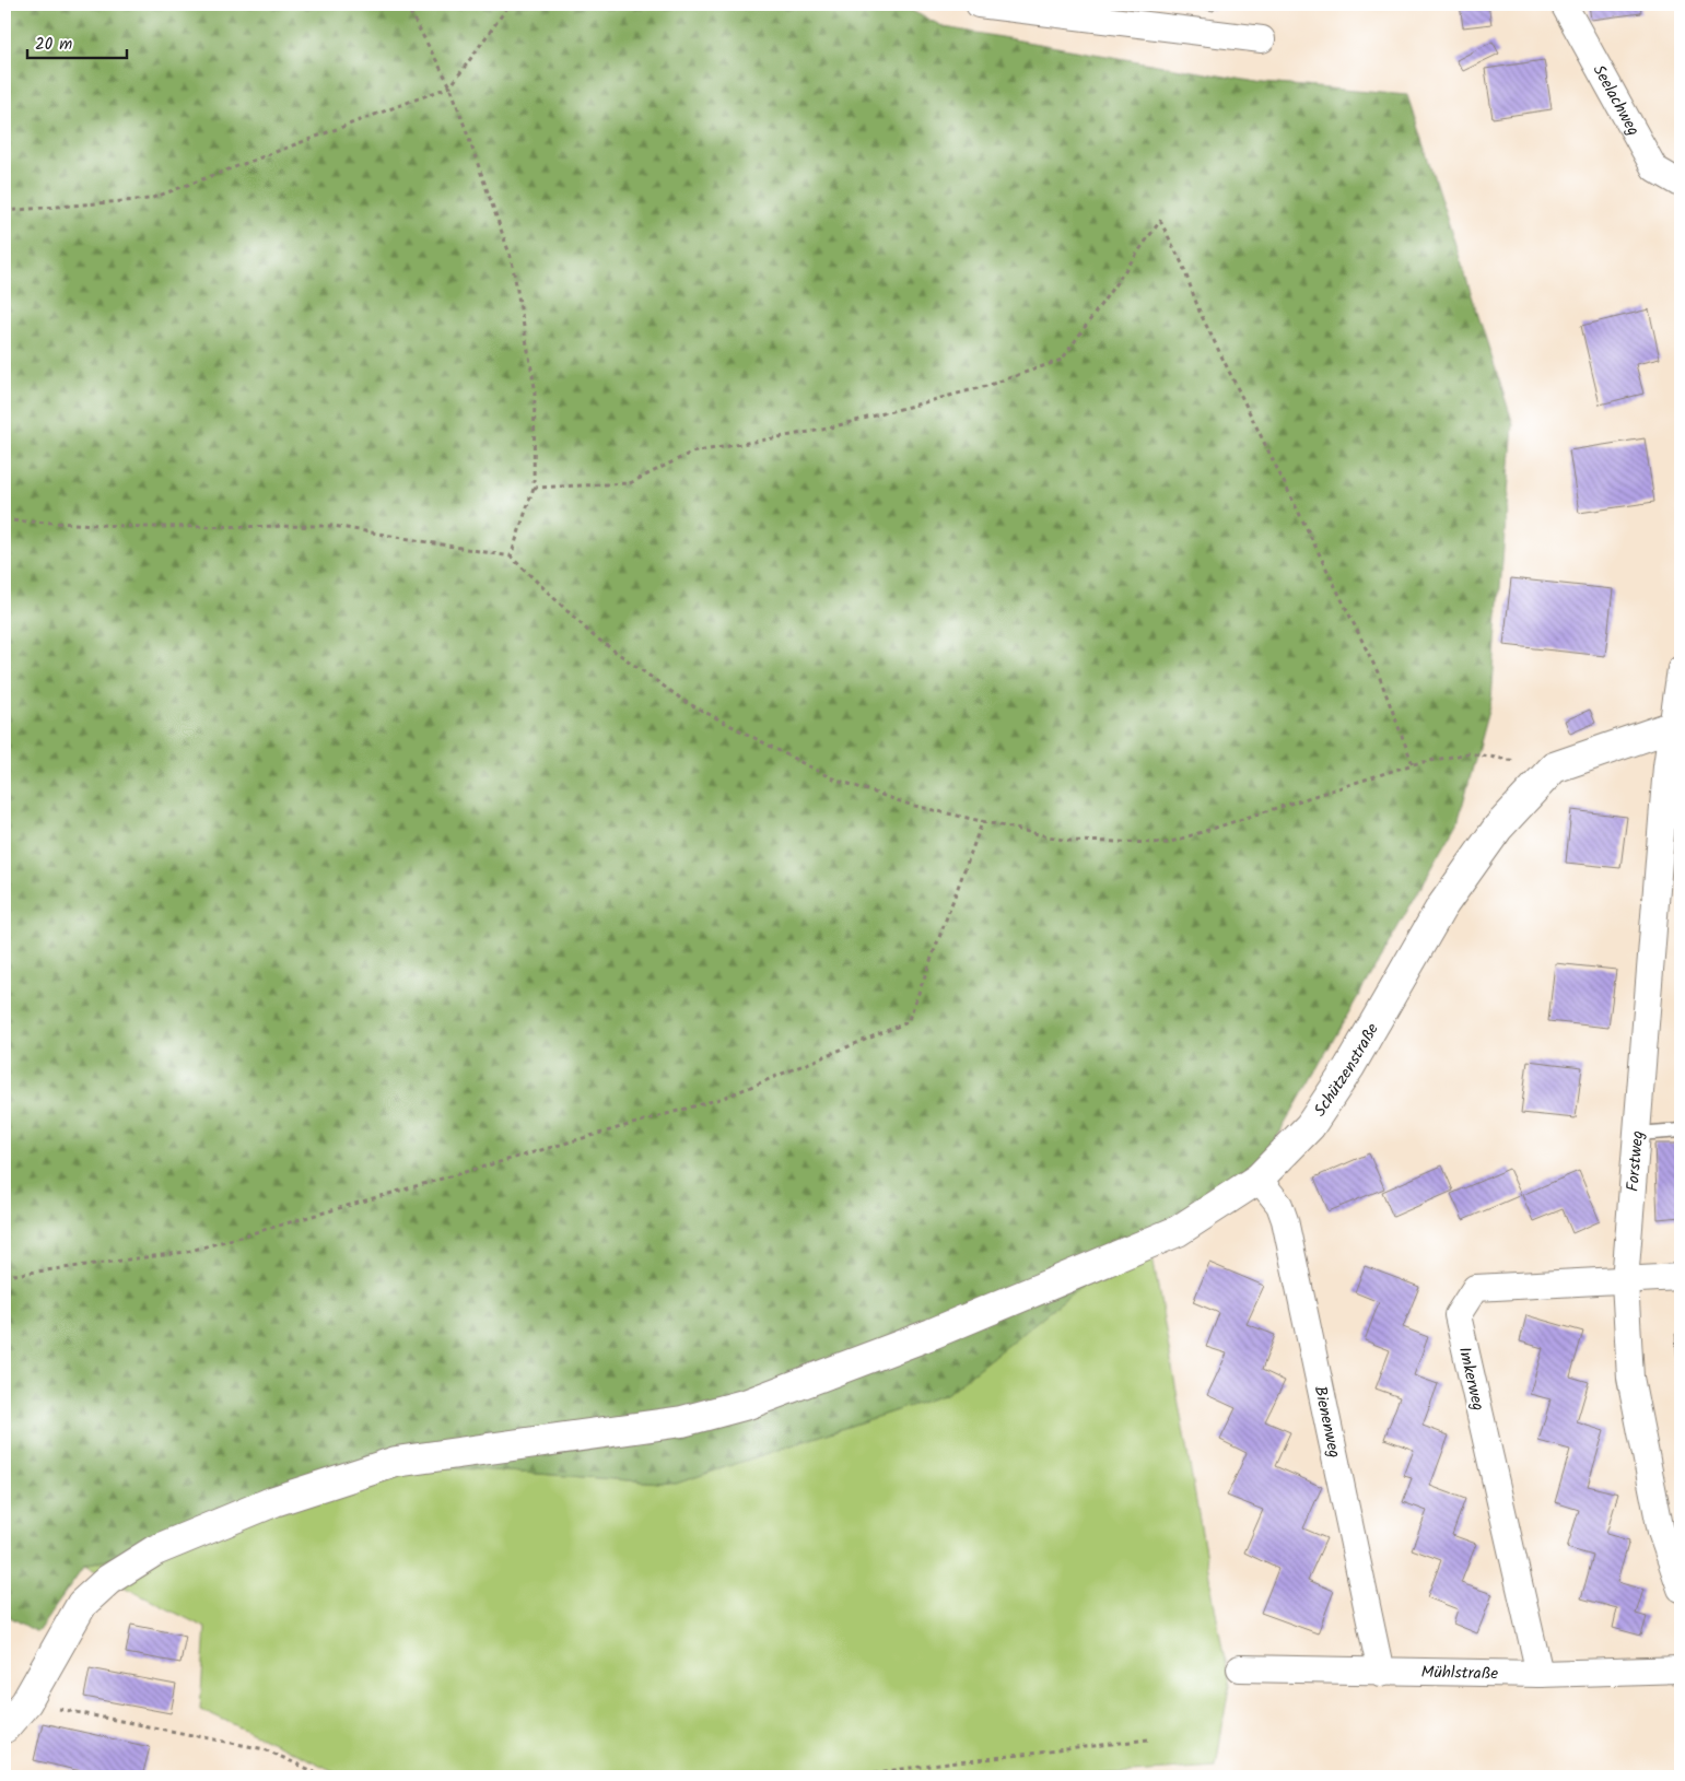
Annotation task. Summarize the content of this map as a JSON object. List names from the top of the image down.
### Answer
{
  "streets": {
    "street": [
      "Seelachweg",
      "Schützenstraße",
      "Forstweg",
      "Imkerweg",
      "Bienenweg",
      "Mühlstraße"
    ]
  },
  "crossings": [
    ["Schützenstraße", "Forstweg"],
    ["Schützenstraße", "Bienenweg"],
    ["Forstweg", "Imkerweg"],
    ["Imkerweg", "Mühlstraße"],
    ["Bienenweg", "Mühlstraße"]
  ],
  "scale_bar": "20 m"
}
